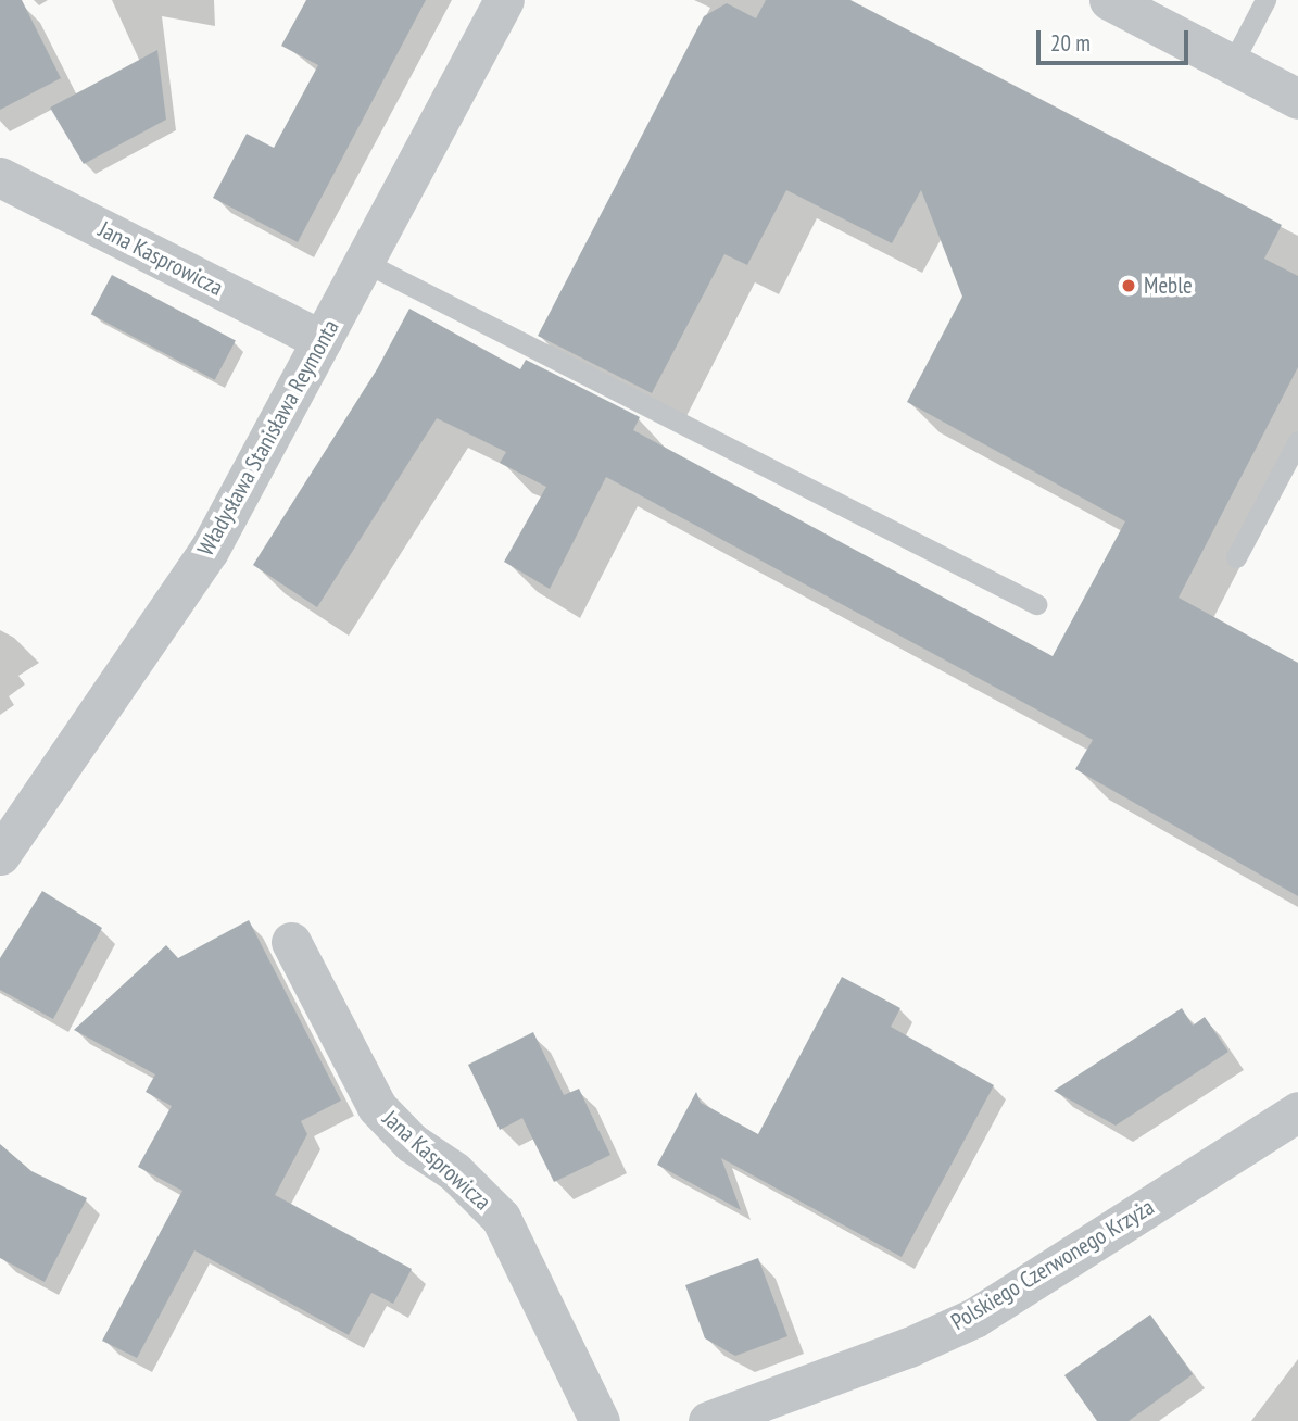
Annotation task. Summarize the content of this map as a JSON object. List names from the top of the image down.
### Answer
{
  "streets": {
    "street": ["Jana Kasprowicza", "Władysława Stanisława Reymonta", "Polskiego Czerwonego Krzyża"]
  },
  "crossings": [
    ["Jana Kasprowicza", "Władysława Stanisława Reymonta"]
  ],
  "places": ["Meble"],
  "scale_bar": "20 m"
}
